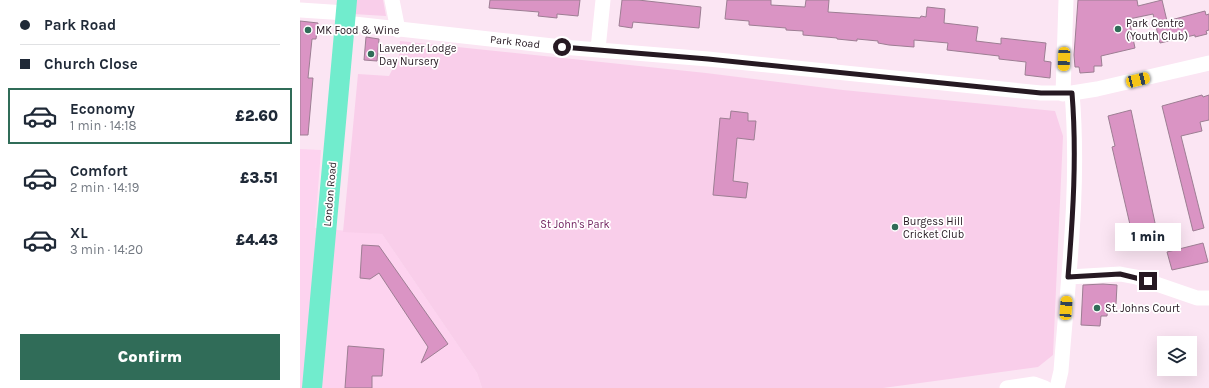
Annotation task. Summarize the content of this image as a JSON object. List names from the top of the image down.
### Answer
{
  "streets": {
    "main road": ["London Road"],
    "street": ["Park Road"]
  },
  "crossings": [
    ["Park Road", "London Road"]
  ],
  "parks": ["St John's Park"],
  "places": [
    "Park Centre (Youth Club)",
    "MK Food & Wine",
    "Lavender Lodge Day Nursery",
    "Burgess Hill Cricket Club",
    "St. Johns Court"
  ],
  "page": {
    "banner": ["Park Road", "Church Close"],
    "list": [
      {
        "name": "Economy",
        "note": "1 min · 14:18",
        "value": "£2.60"
      },
      {
        "name": "Comfort",
        "note": "2 min · 14:19",
        "value": "£3.51"
      },
      {
        "name": "XL",
        "note": "3 min · 14:20",
        "value": "£4.43"
      }
    ],
    "bubble": "1 min",
    "buttons": "Confirm"
  }
}
